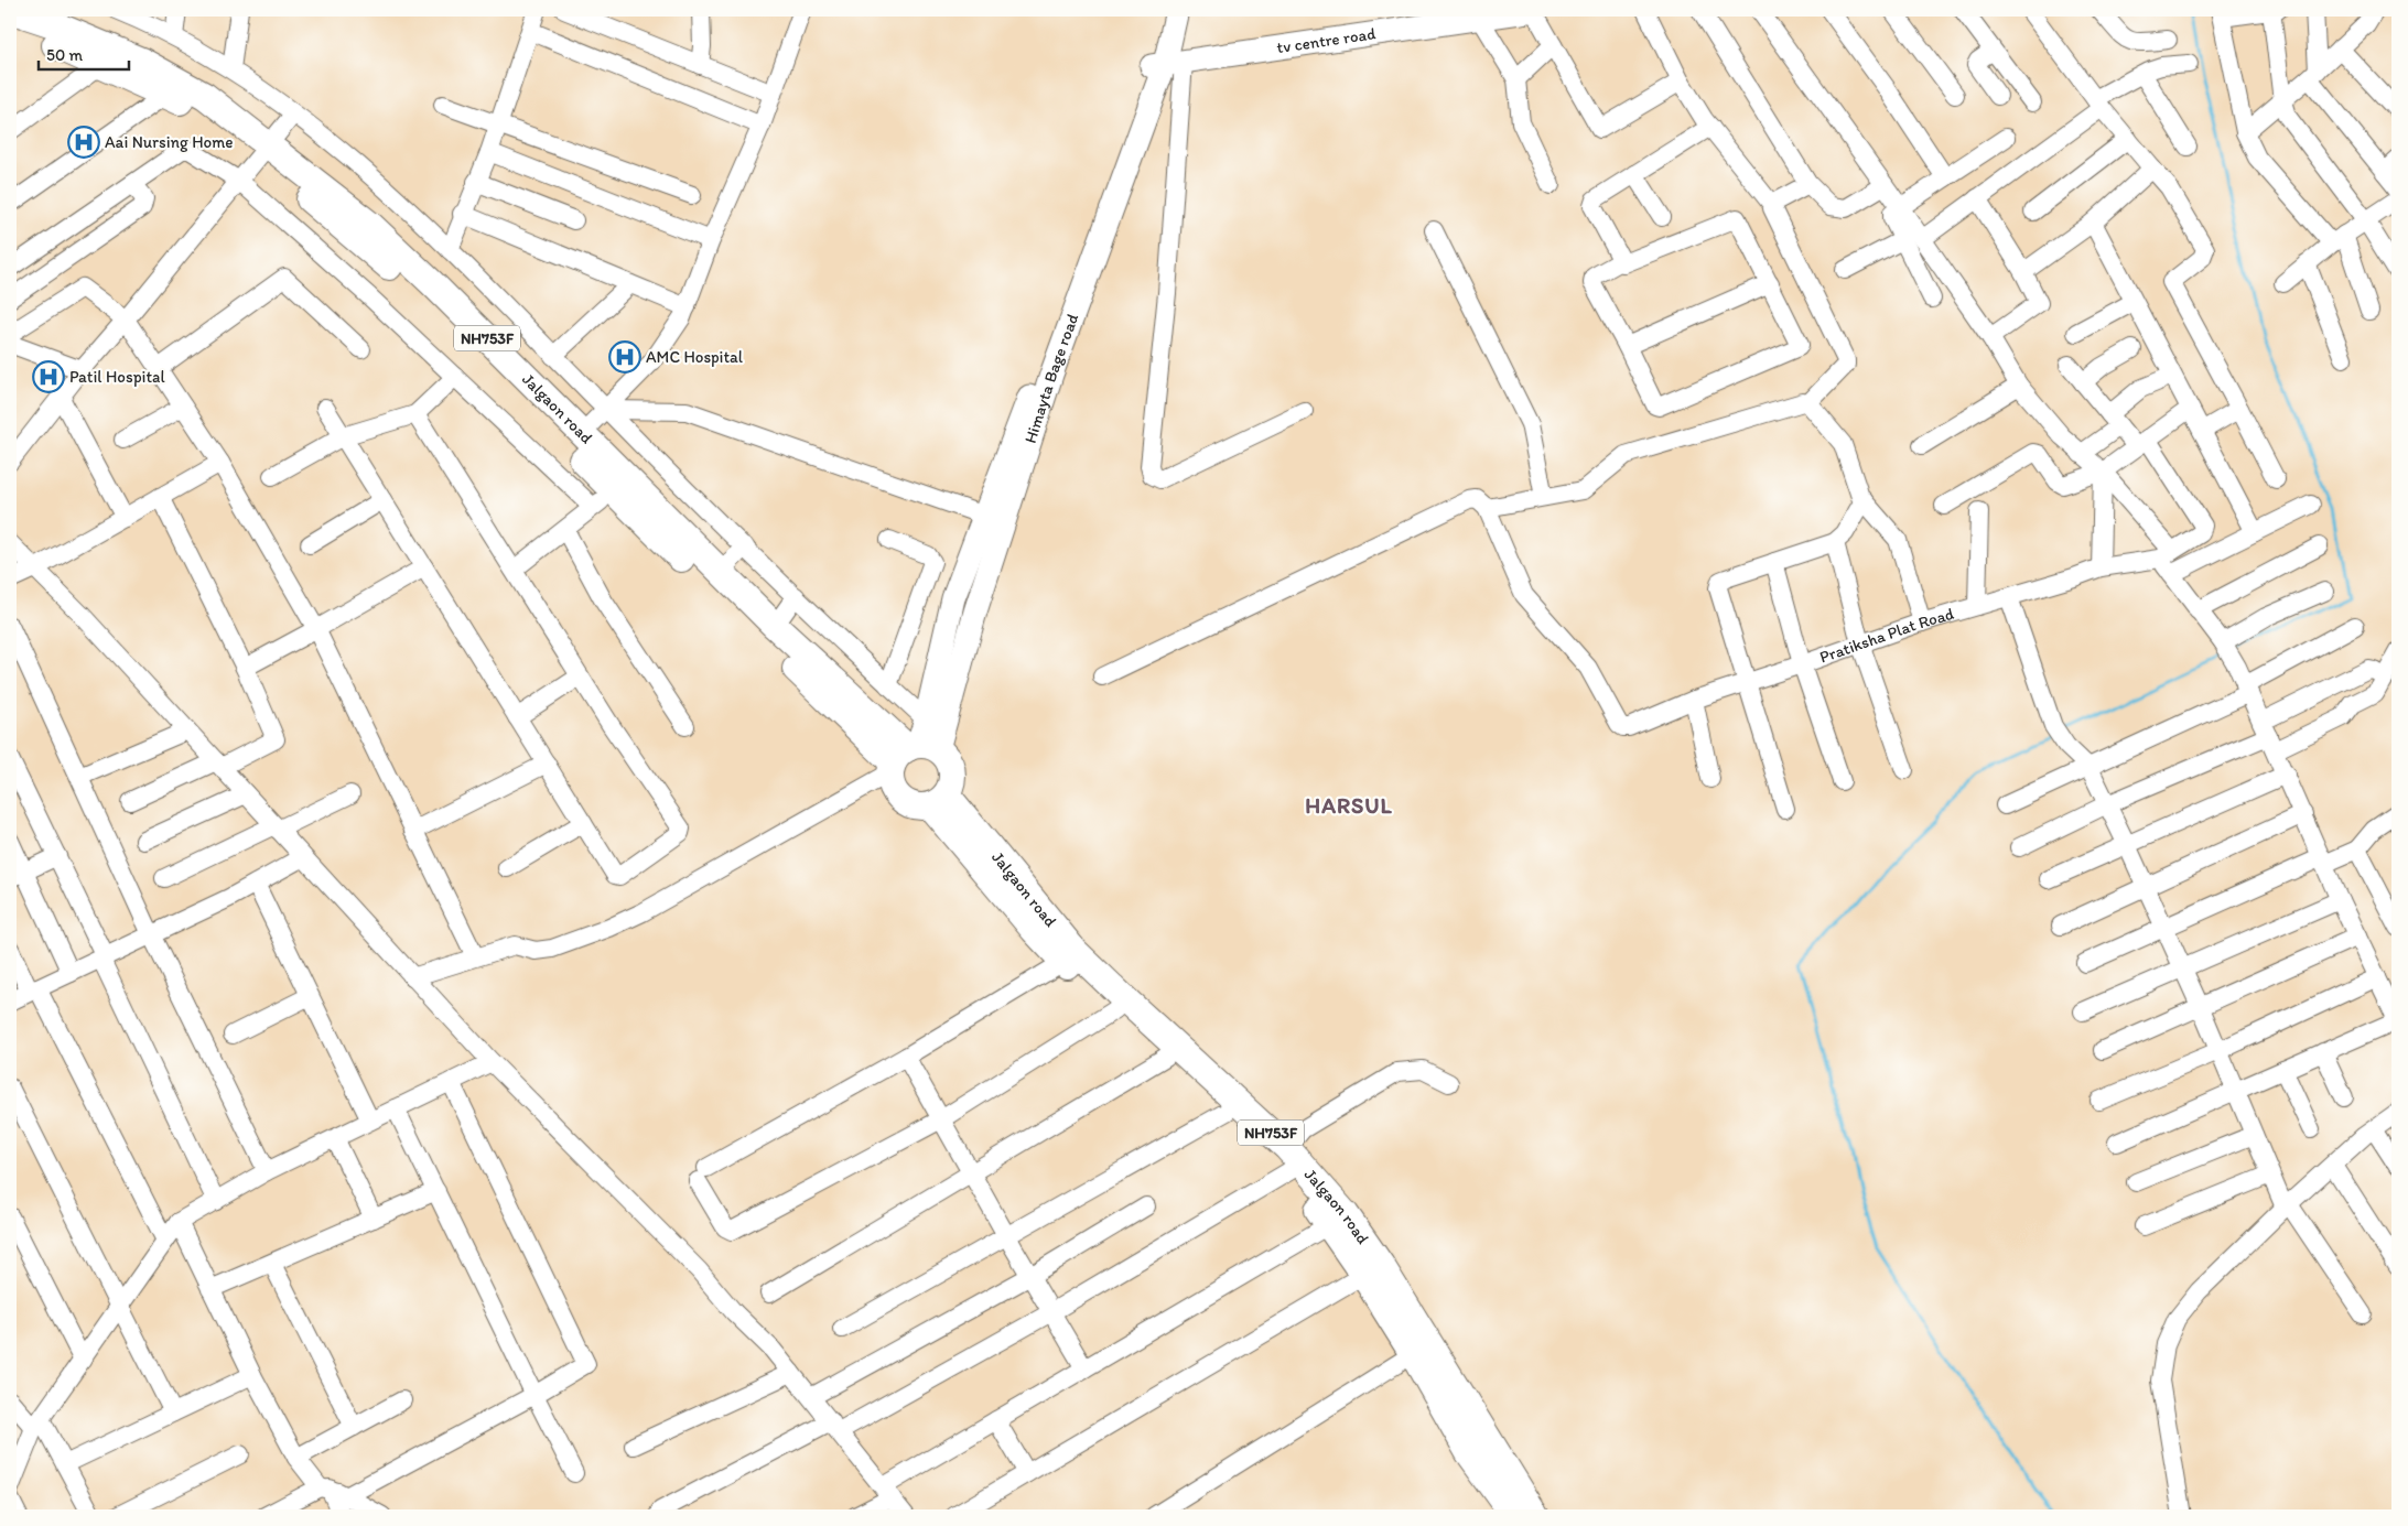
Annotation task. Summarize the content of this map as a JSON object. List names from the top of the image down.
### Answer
{
  "streets": {
    "highway": ["NH753F", "Jalgaon road"],
    "main road": ["tv centre road", "Himayta Bage road"],
    "street": ["Pratiksha Plat Road"]
  },
  "crossings": [
    ["tv centre road", "Himayta Bage road"],
    ["Himayta Bage road", "Jalgaon road"]
  ],
  "districts": ["HARSUL"],
  "places": {
    "hospital": ["Aai Nursing Home", "AMC Hospital", "Patil Hospital"]
  },
  "scale_bar": "50 m"
}
